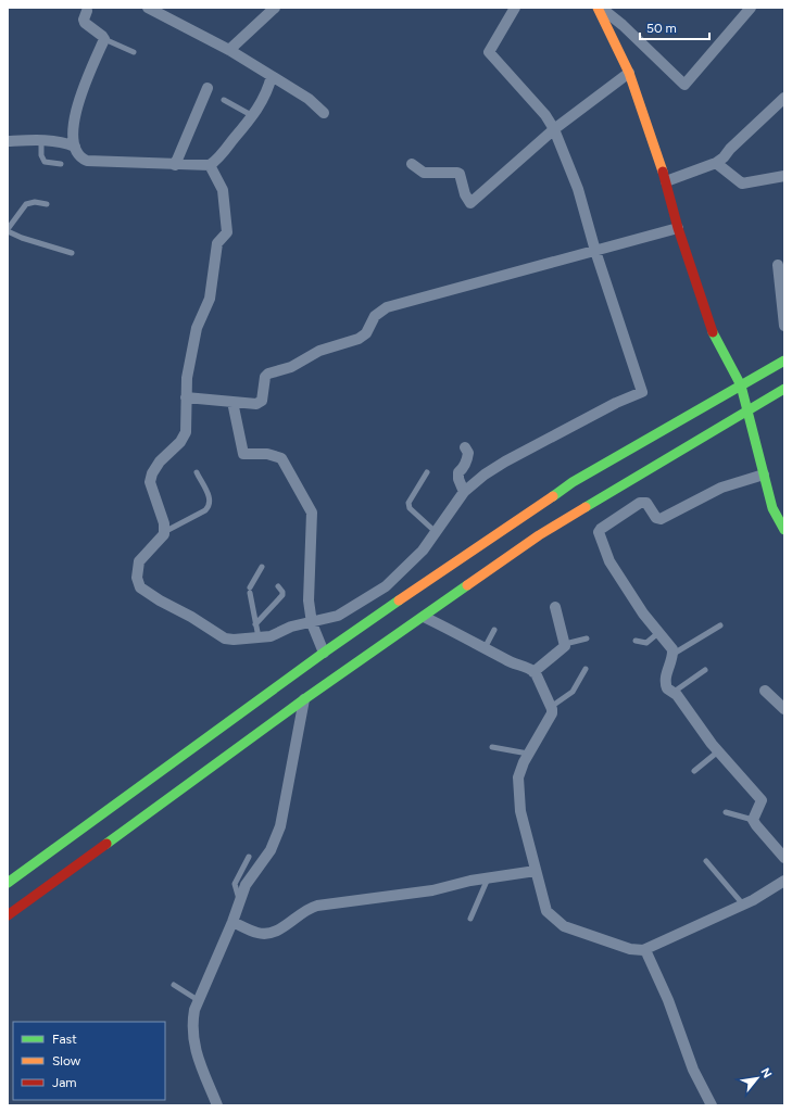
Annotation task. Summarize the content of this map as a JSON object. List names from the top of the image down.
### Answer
{
  "legend": ["Fast", "Slow", "Jam"],
  "scale_bar": "50 m",
  "north": "top right"
}
